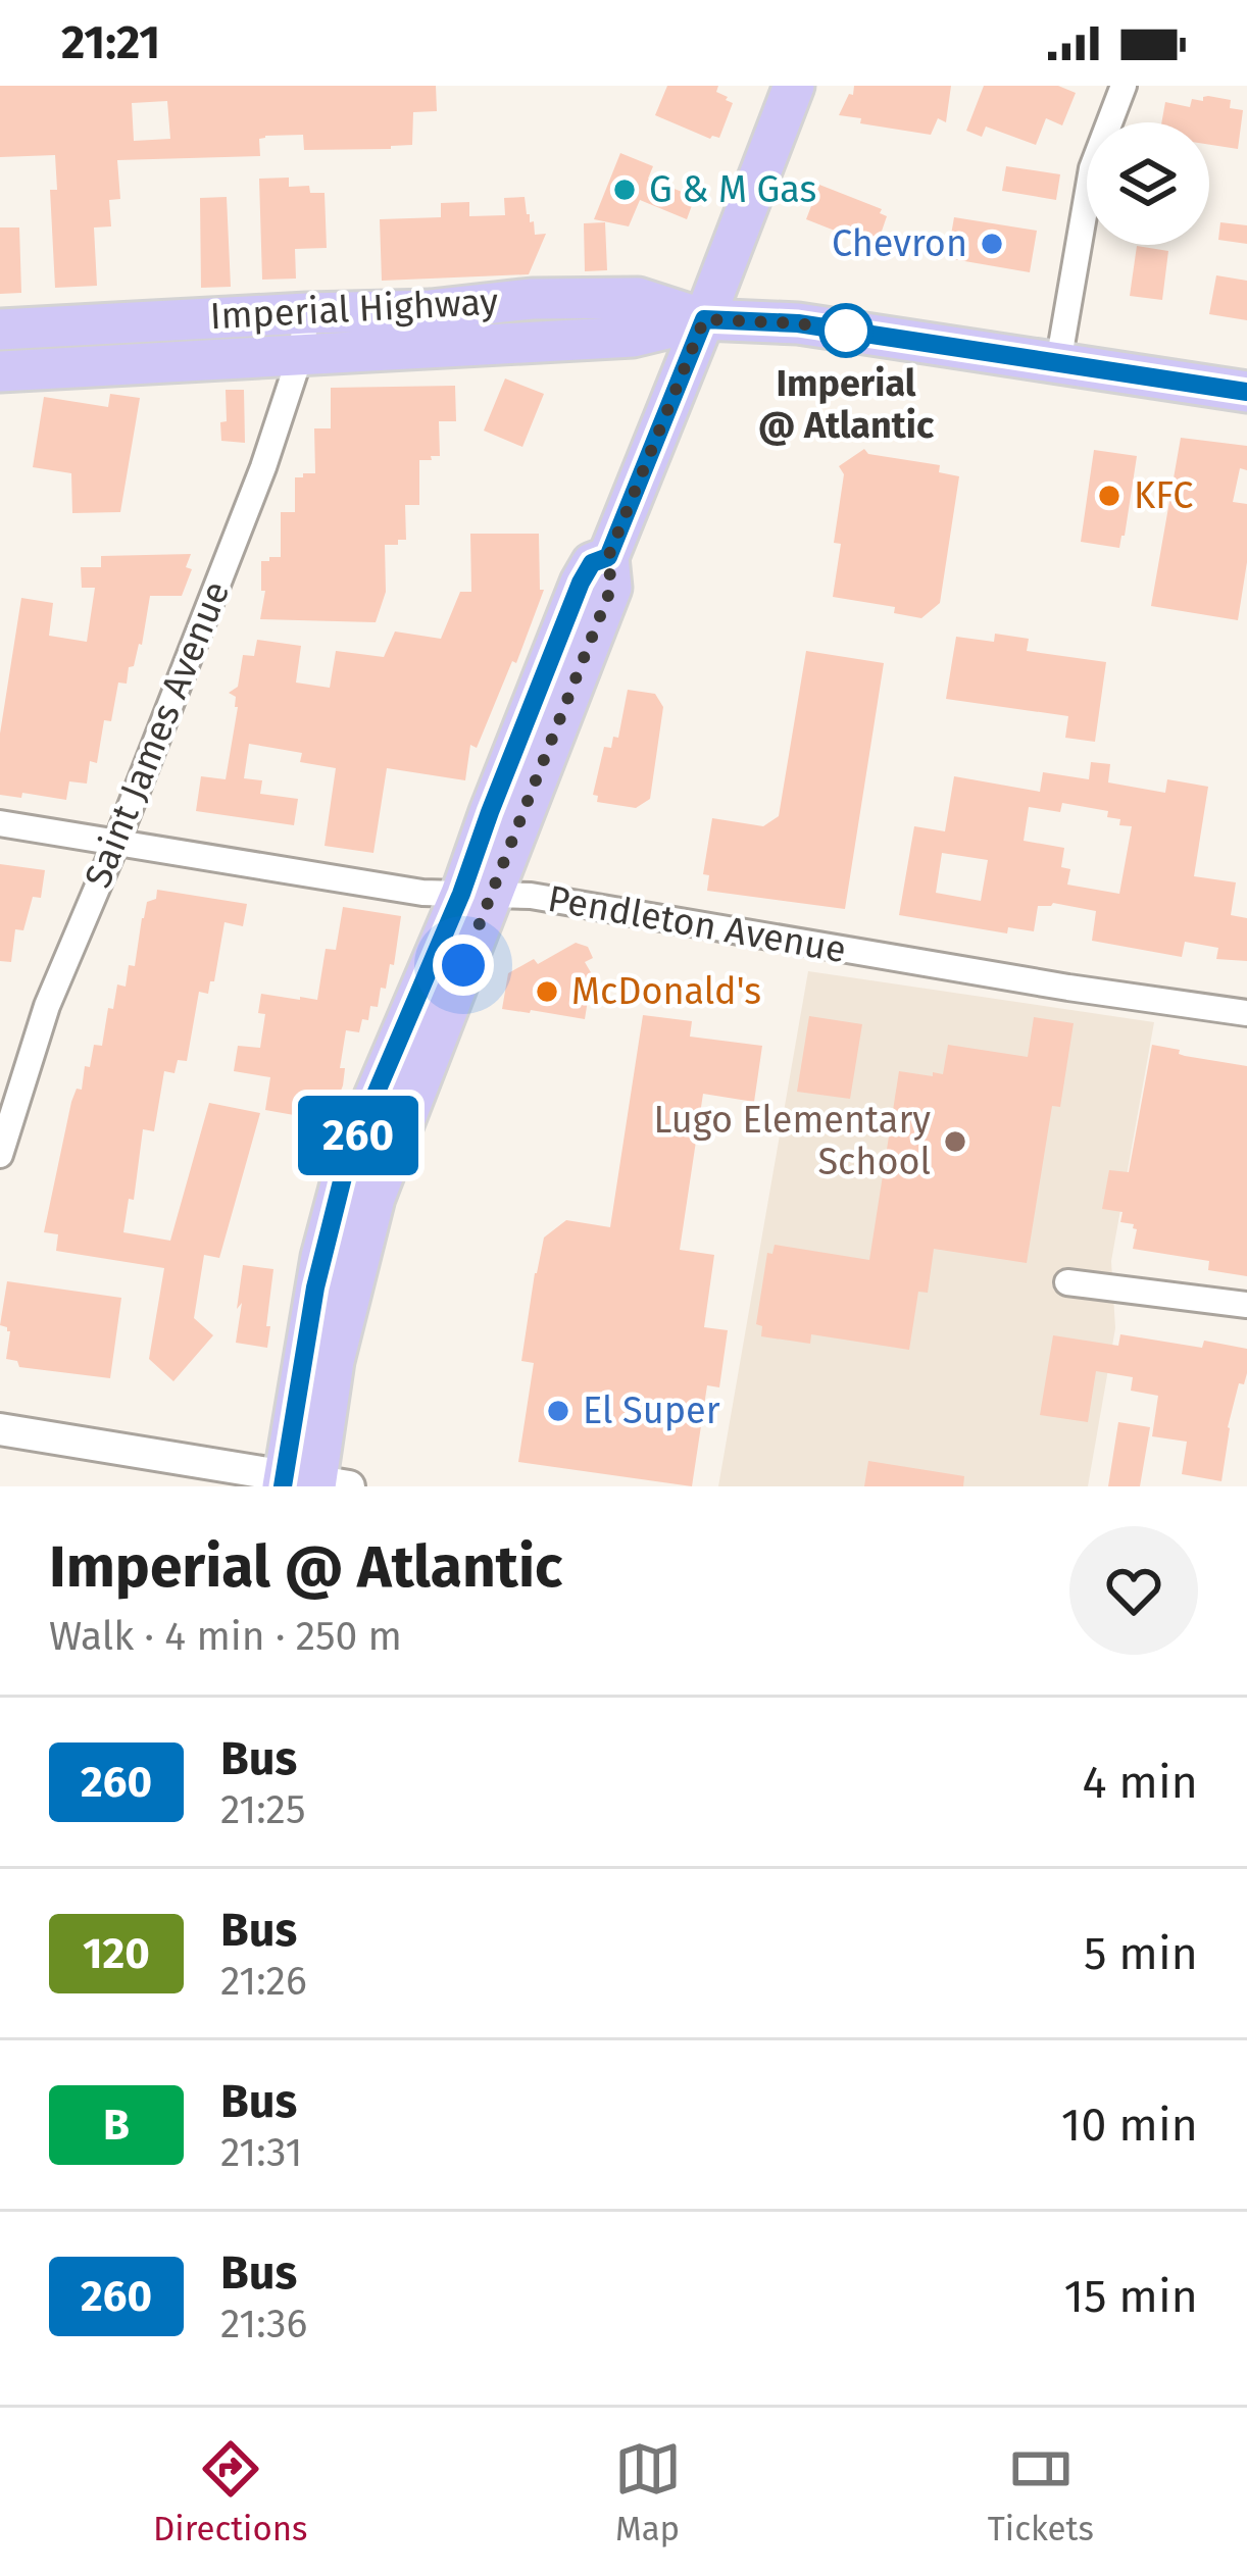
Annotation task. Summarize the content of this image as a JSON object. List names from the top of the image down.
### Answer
{
  "streets": {
    "main road": ["Imperial Highway"],
    "street": ["Saint James Avenue", "Pendleton Avenue"]
  },
  "crossings": [
    ["Imperial Highway", "Saint James Avenue"],
    ["Saint James Avenue", "Pendleton Avenue"]
  ],
  "places": [
    "G & M Gas",
    "Chevron",
    "Imperial @ Atlantic",
    "KFC",
    "McDonald's",
    "Lugo Elementary School",
    "El Super"
  ],
  "lines": ["bus line 260"],
  "page": {
    "status": "21:21",
    "on_map": "260",
    "heading": ["Imperial @ Atlantic", "Walk · 4 min · 250 m"],
    "list": [
      {
        "mark": "260",
        "name": "Bus",
        "note": "21:25",
        "value": "4 min"
      },
      {
        "mark": "120",
        "name": "Bus",
        "note": "21:26",
        "value": "5 min"
      },
      {
        "mark": "B",
        "name": "Bus",
        "note": "21:31",
        "value": "10 min"
      },
      {
        "mark": "260",
        "name": "Bus",
        "note": "21:36",
        "value": "15 min"
      }
    ],
    "tabs": ["Directions", "Map", "Tickets"]
  }
}
